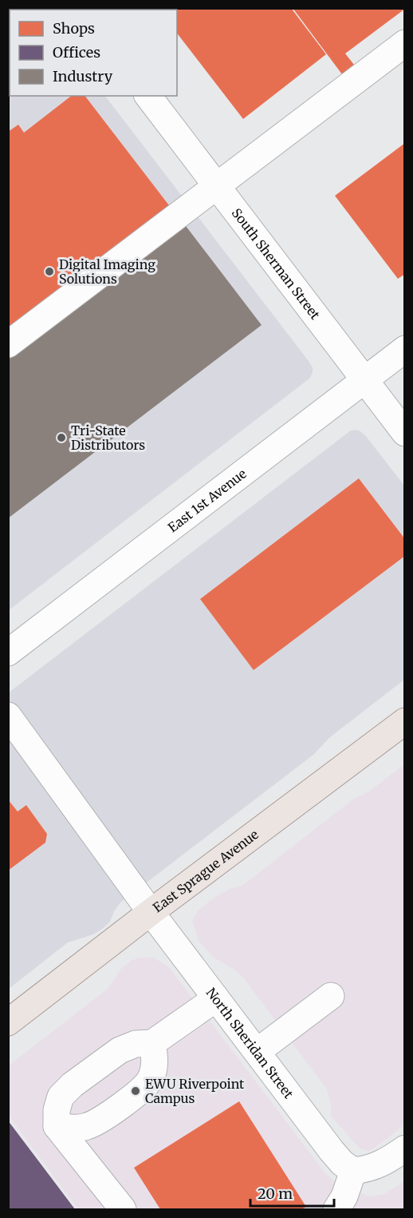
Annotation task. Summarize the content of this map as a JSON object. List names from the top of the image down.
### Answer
{
  "streets": {
    "main road": ["East Sprague Avenue"],
    "street": ["South Sherman Street", "East 1st Avenue", "North Sheridan Street"]
  },
  "crossings": [
    ["South Sherman Street", "East 1st Avenue"],
    ["East Sprague Avenue", "North Sheridan Street"]
  ],
  "places": ["Digital Imaging Solutions", "Tri-State Distributors", "EWU Riverpoint Campus"],
  "legend": ["Shops", "Offices", "Industry"],
  "scale_bar": "20 m"
}
